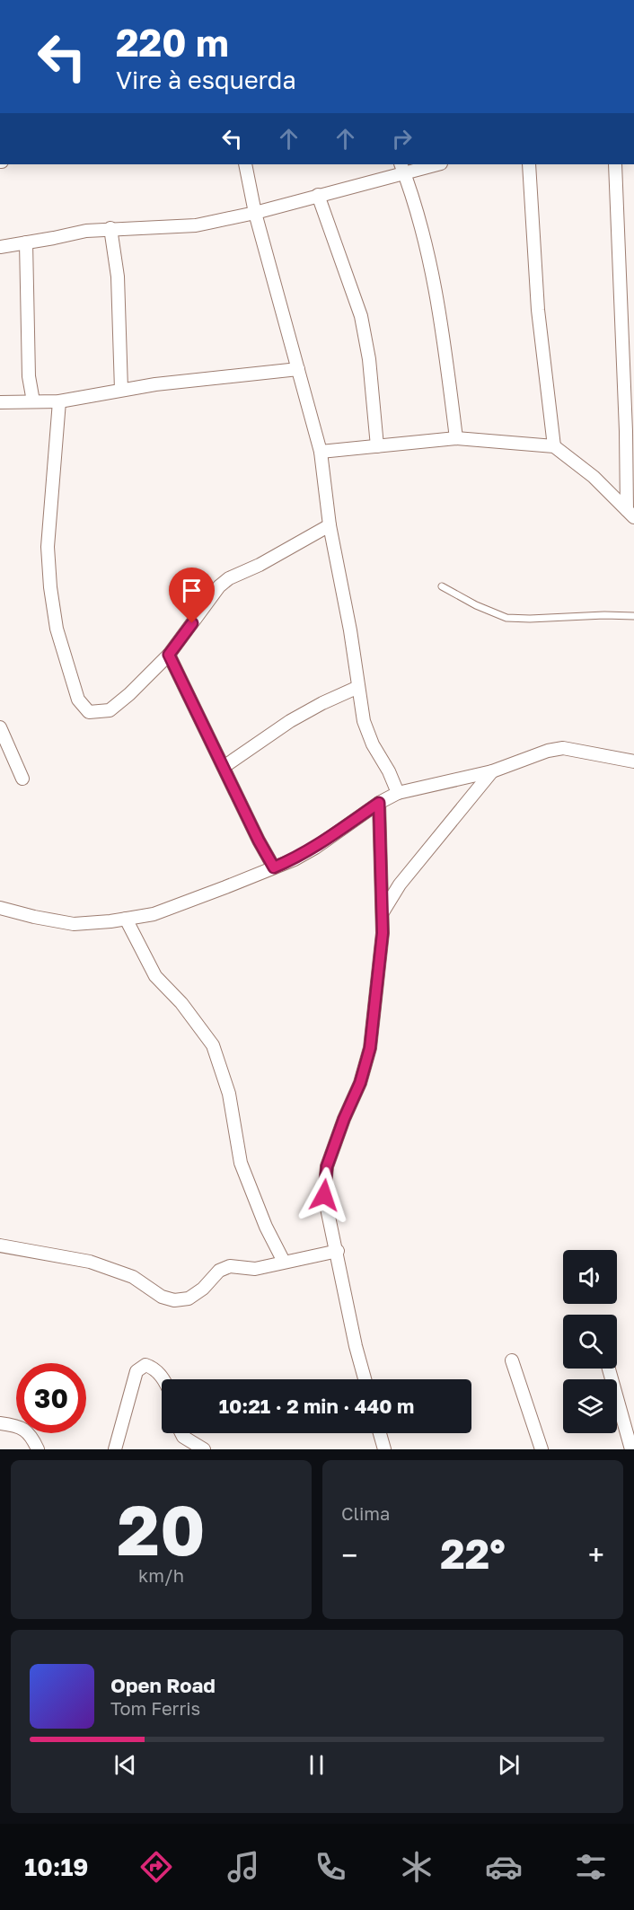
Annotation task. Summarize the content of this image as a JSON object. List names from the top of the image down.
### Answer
{
  "page": {
    "turn": ["220 m", "Vire à esquerda"],
    "limit": "30",
    "trip": "10:21 · 2 min · 440 m",
    "tile": [
      ["20", "km/h"],
      "Clima"
    ],
    "heat": ["−", "22°", "+"],
    "song": ["Open Road", "Tom Ferris"],
    "tabs": "10:19"
  }
}
